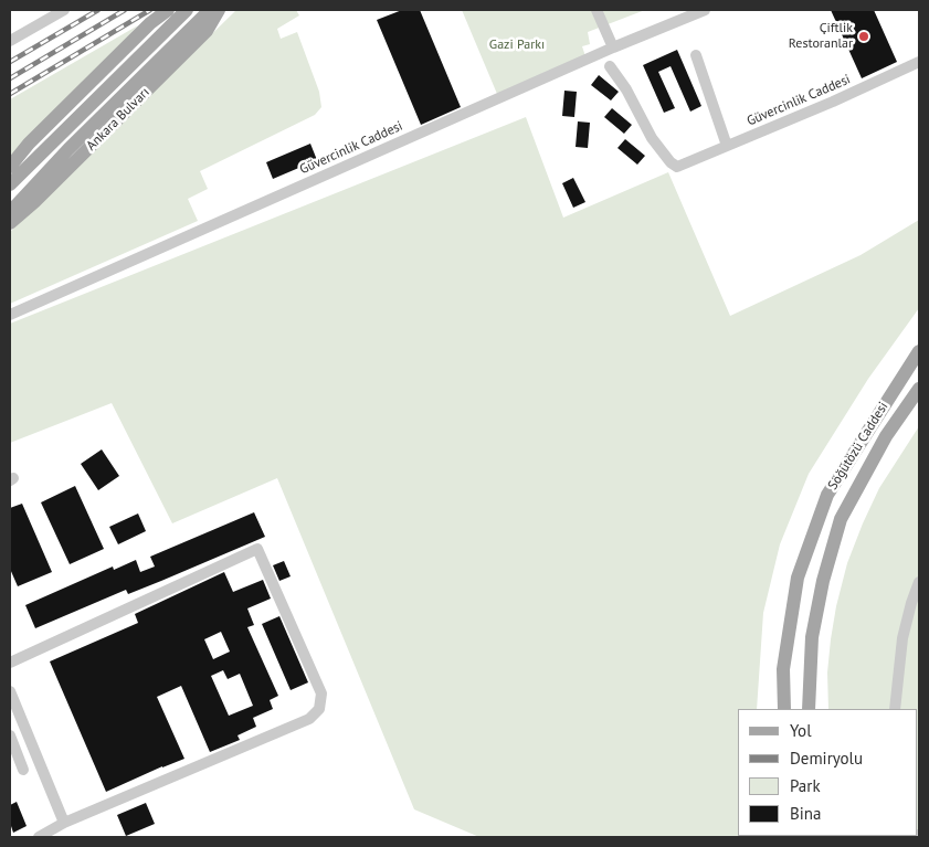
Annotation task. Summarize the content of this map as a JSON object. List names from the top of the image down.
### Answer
{
  "streets": {
    "main road": ["Ankara Bulvarı", "Söğütözü Caddesi"],
    "street": ["Güvercinlik Caddesi"]
  },
  "parks": ["Gazi Parkı"],
  "places": ["Çiftlik Restoranlar"],
  "legend": [
    "Yol",
    "Demiryolu",
    "Park",
    "Bina"
  ]
}
